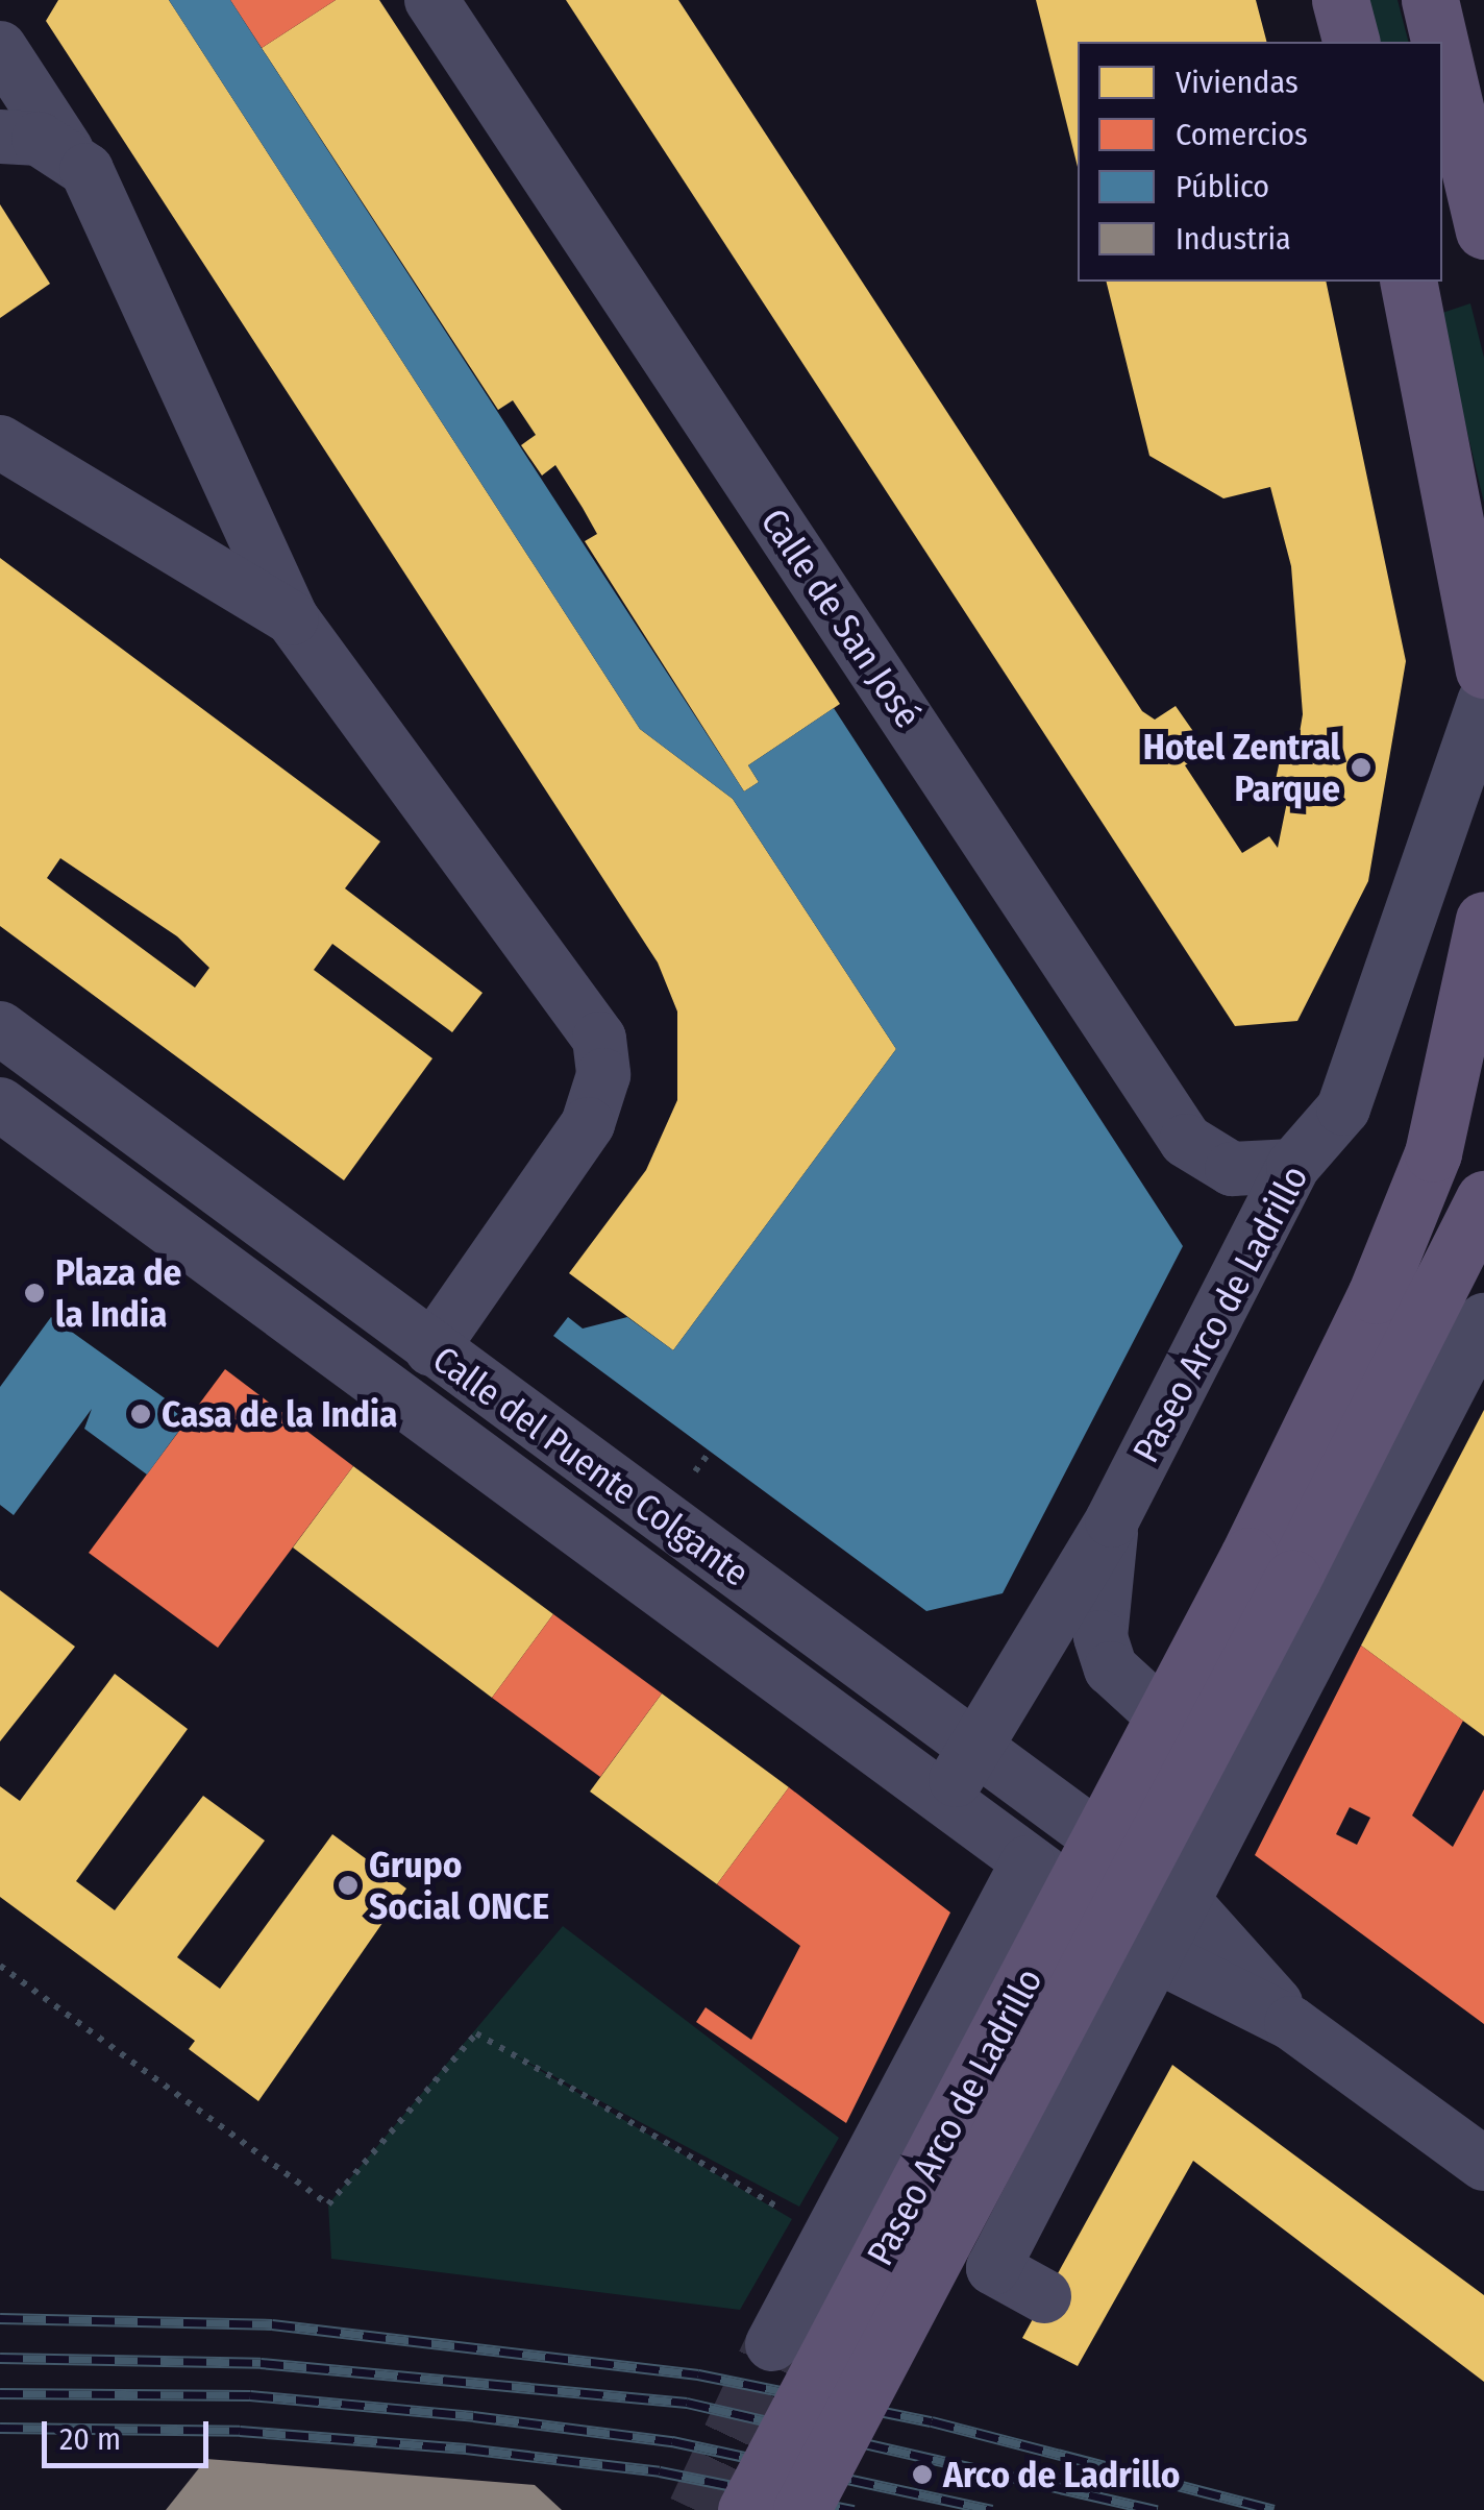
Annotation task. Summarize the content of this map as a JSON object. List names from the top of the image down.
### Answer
{
  "streets": {
    "main road": ["Paseo Arco de Ladrillo"],
    "street": ["Calle de San José", "Calle del Puente Colgante"]
  },
  "crossings": [
    ["Calle de San José", "Paseo Arco de Ladrillo"],
    ["Paseo Arco de Ladrillo", "Calle del Puente Colgante"]
  ],
  "places": [
    "Hotel Zentral Parque",
    "Plaza de la India",
    "Casa de la India",
    "Grupo Social ONCE",
    "Arco de Ladrillo"
  ],
  "legend": [
    "Viviendas",
    "Comercios",
    "Público",
    "Industria"
  ],
  "scale_bar": "20 m"
}
